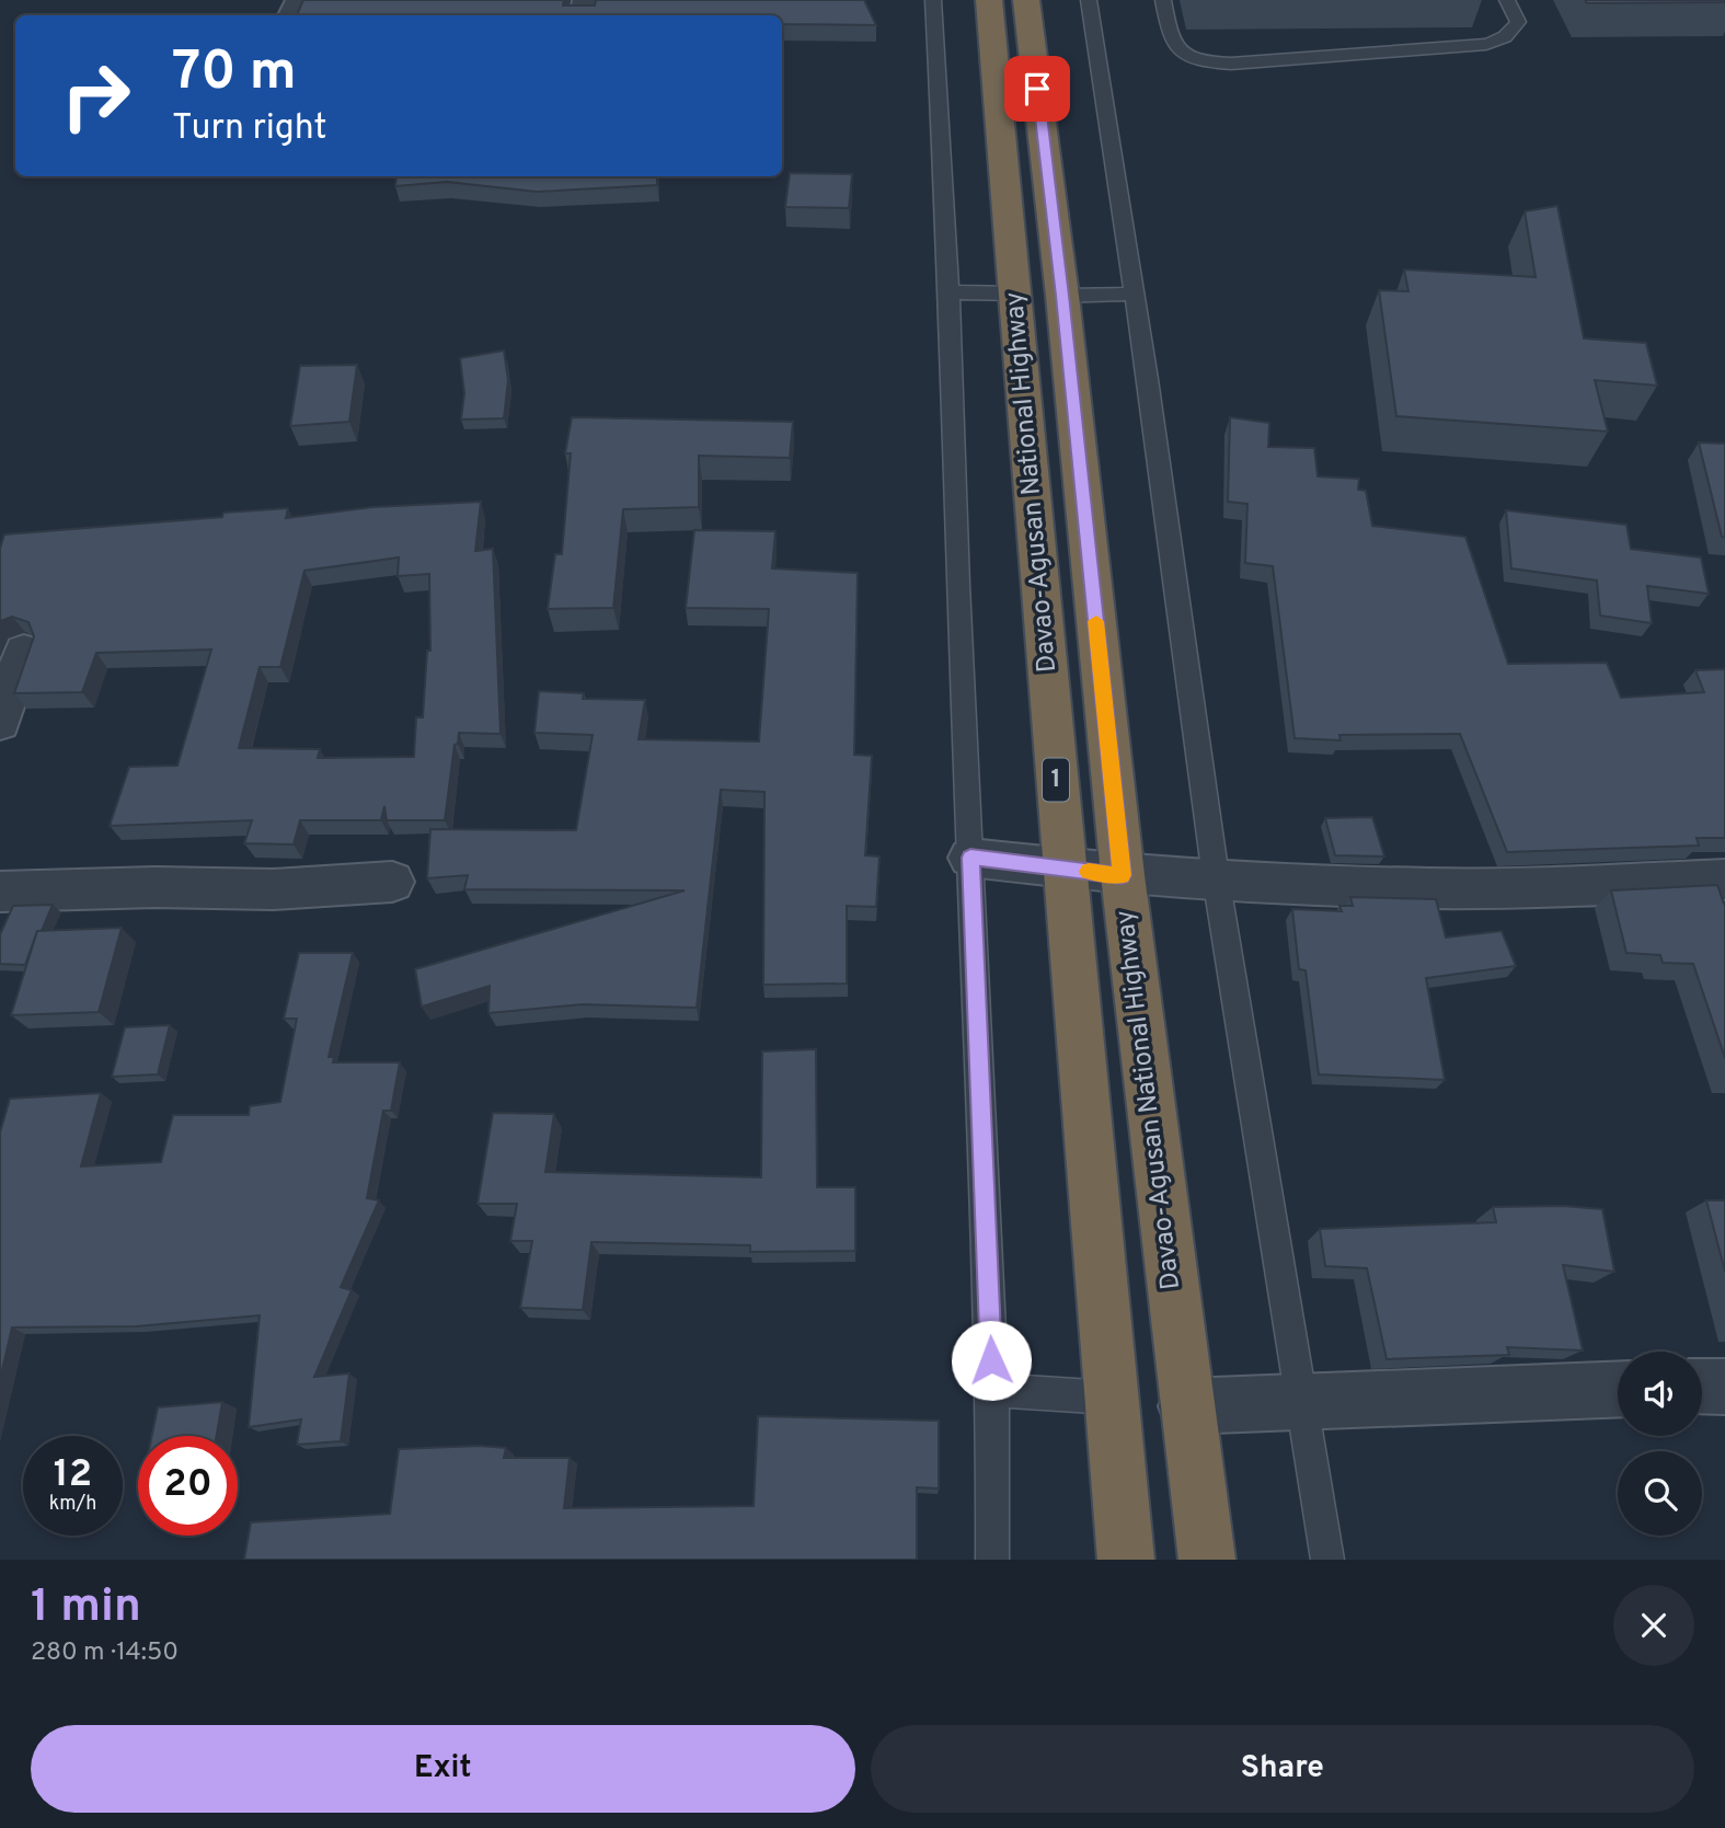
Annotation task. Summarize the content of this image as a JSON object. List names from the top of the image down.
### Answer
{
  "streets": {
    "highway": ["Davao-Agusan National Highway", "1"]
  },
  "page": {
    "turn": ["70 m", "Turn right"],
    "speed": "12 km/h",
    "limit": "20",
    "heading": ["1 min", "280 m · 14:50"],
    "buttons": ["Exit", "Share"]
  }
}
